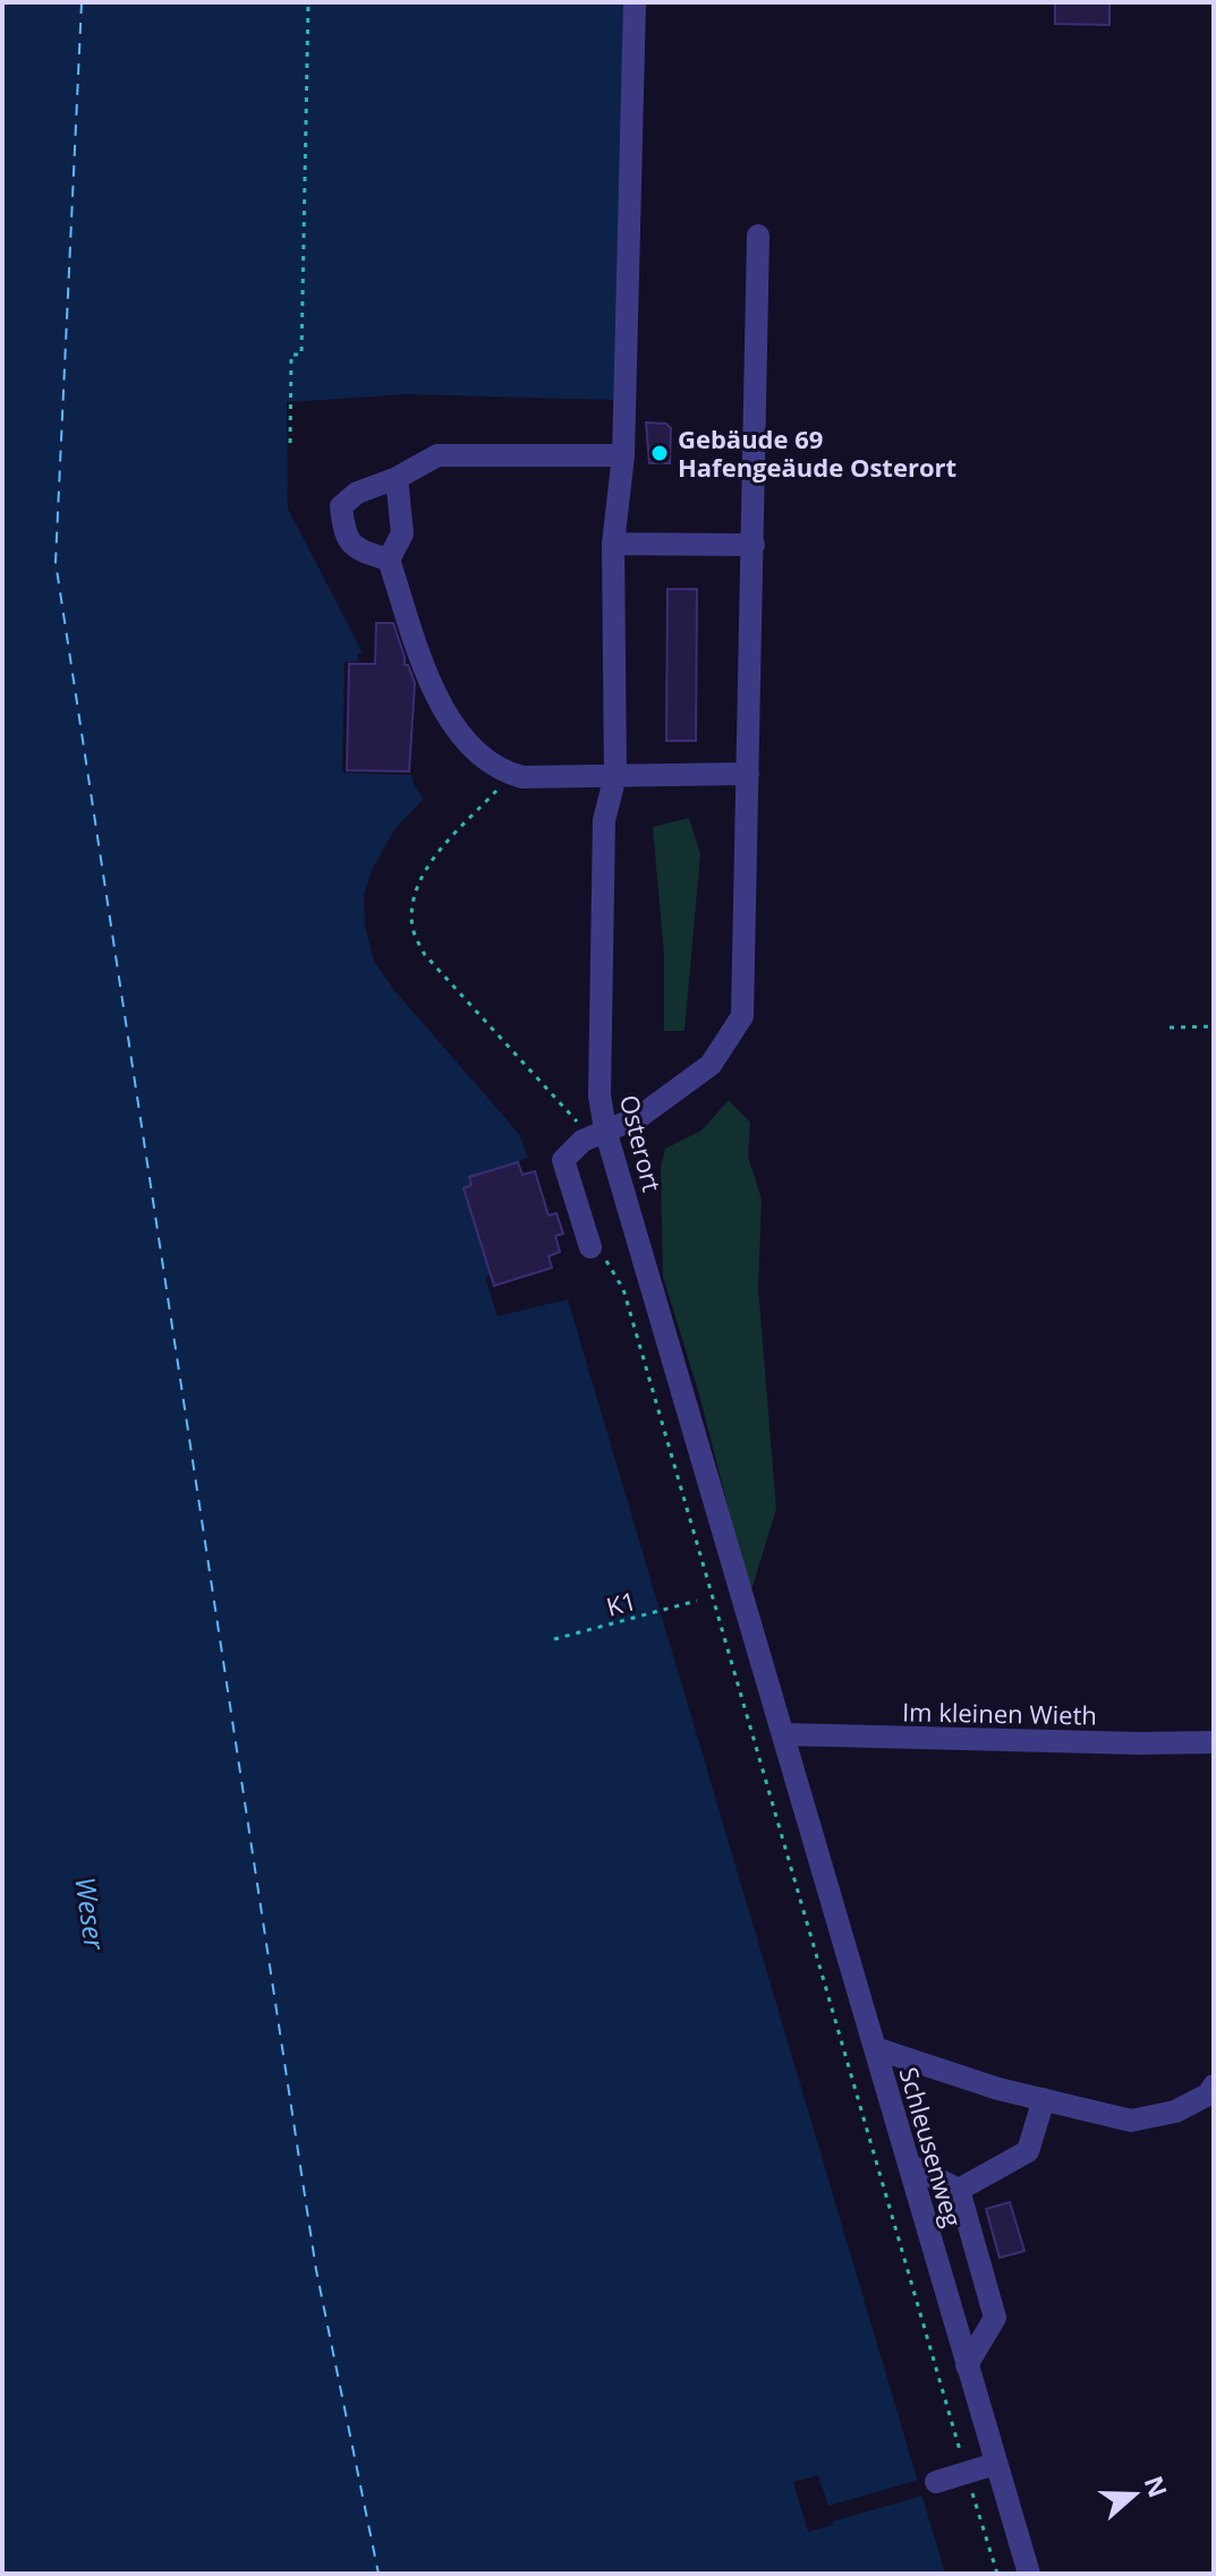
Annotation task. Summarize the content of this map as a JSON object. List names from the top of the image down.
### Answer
{
  "streets": {
    "street": ["Osterort", "Im kleinen Wieth", "Schleusenweg"],
    "path": ["K1"]
  },
  "crossings": [
    ["Osterort", "Im kleinen Wieth"],
    ["Osterort", "Schleusenweg"],
    ["Im kleinen Wieth", "Schleusenweg"]
  ],
  "water": ["Weser"],
  "places": ["Gebäude 69 Hafengeäude Osterort"],
  "north": "right"
}
